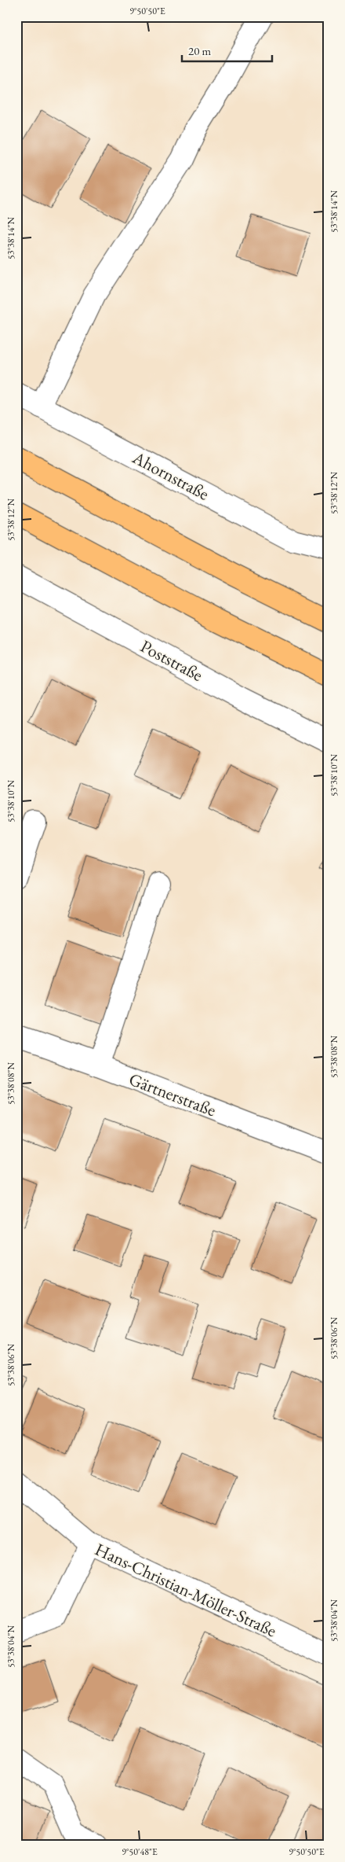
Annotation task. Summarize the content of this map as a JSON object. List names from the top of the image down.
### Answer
{
  "streets": {
    "street": [
      "Ahornstraße",
      "Poststraße",
      "Gärtnerstraße",
      "Hans-Christian-Möller-Straße"
    ]
  },
  "scale_bar": "20 m",
  "coordinates": [
    "9°50'50\"E",
    "53°38'14\"N",
    "53°38'12\"N",
    "53°38'10\"N",
    "53°38'08\"N",
    "53°38'06\"N",
    "53°38'04\"N",
    "9°50'48\"E"
  ]
}
